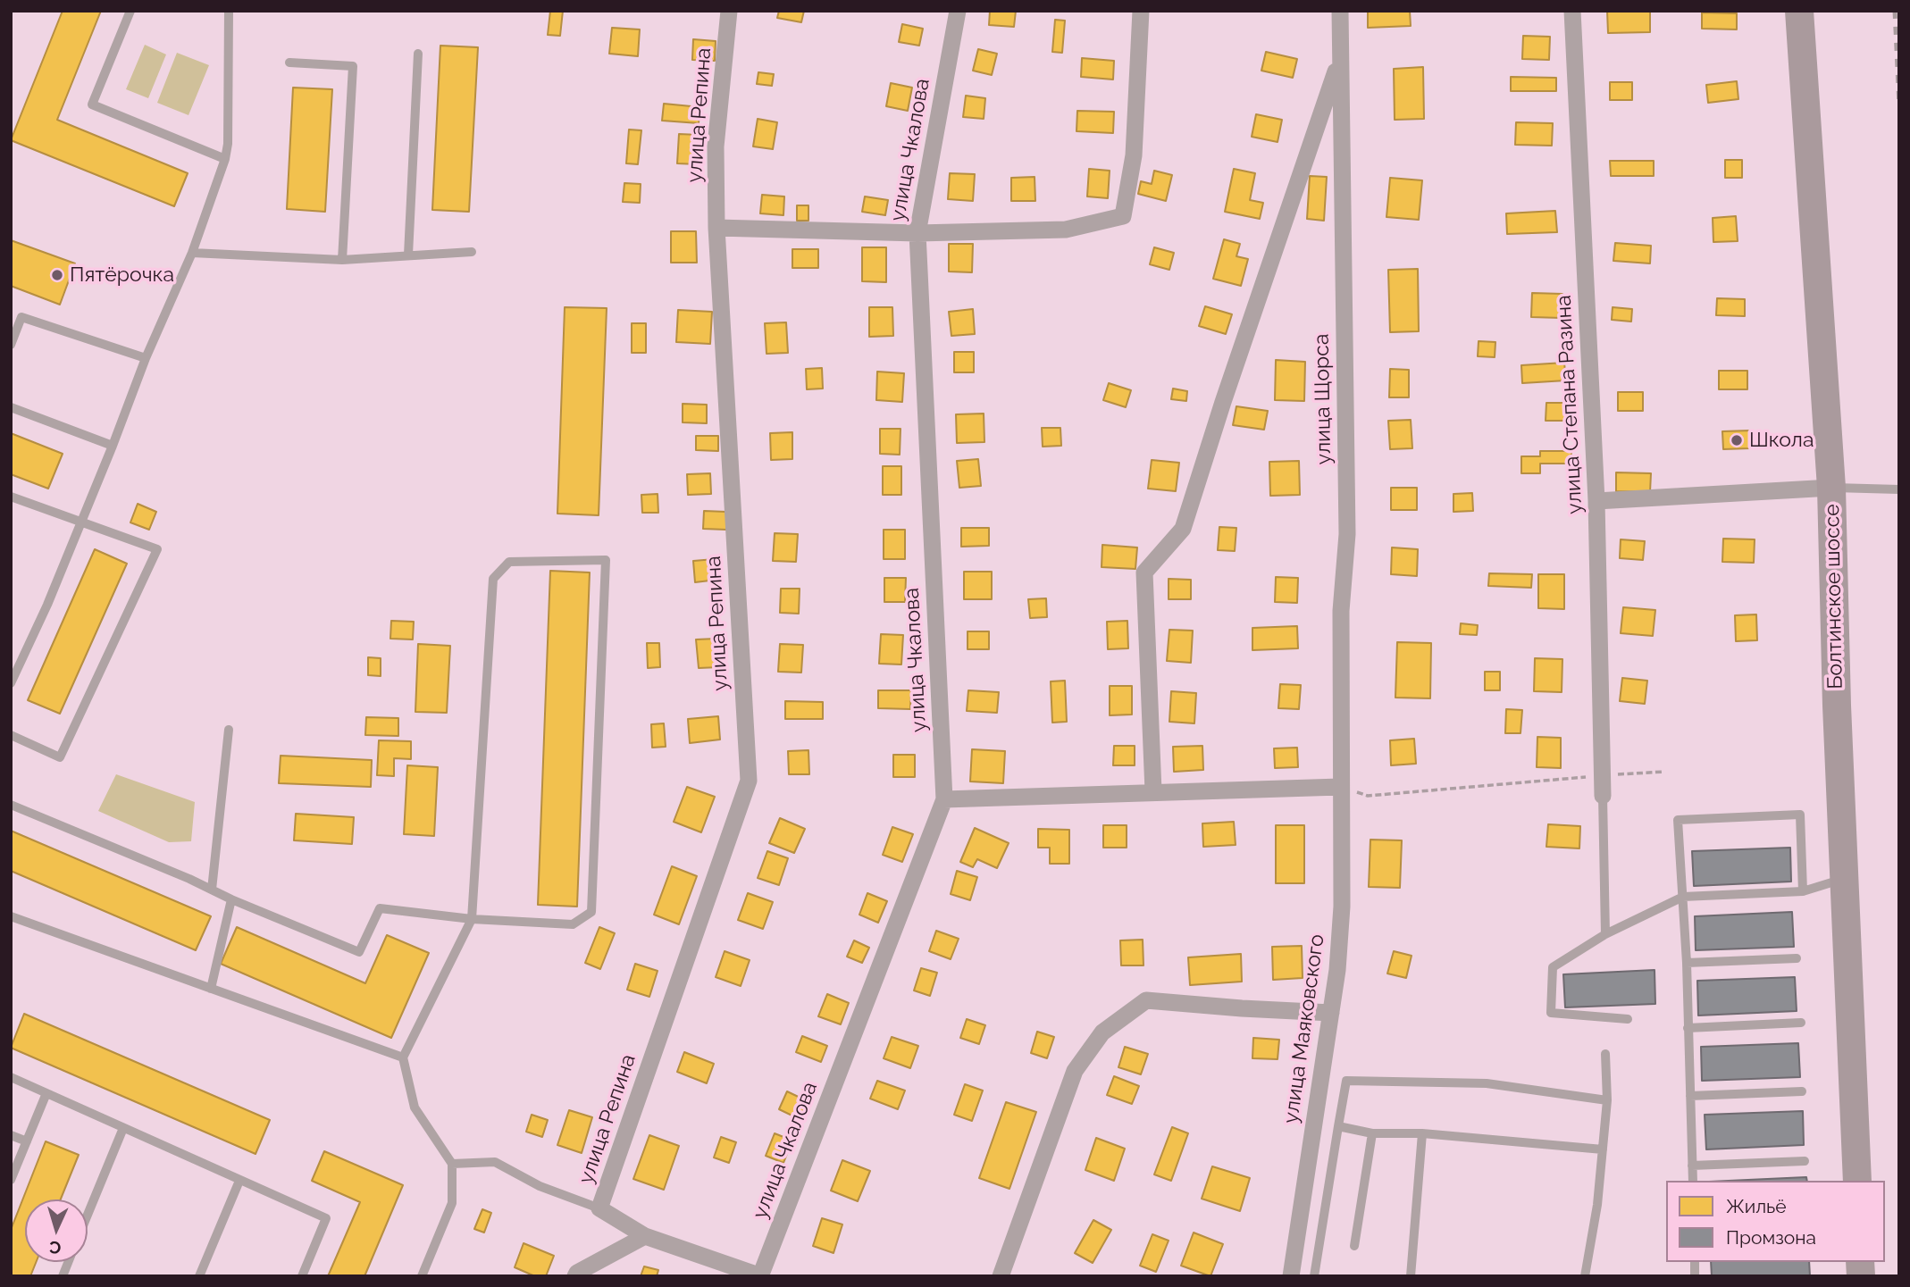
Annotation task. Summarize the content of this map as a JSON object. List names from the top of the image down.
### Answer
{
  "streets": {
    "main road": ["Болтинское шоссе"],
    "street": [
      "улица Репина",
      "улица Чкалова",
      "улица Щорса",
      "улица Степана Разина",
      "улица Маяковского"
    ]
  },
  "crossings": [
    ["улица Щорса", "улица Маяковского"]
  ],
  "places": ["Пятёрочка", "Школа"],
  "legend": ["Жильё", "Промзона"],
  "north": "bottom"
}
